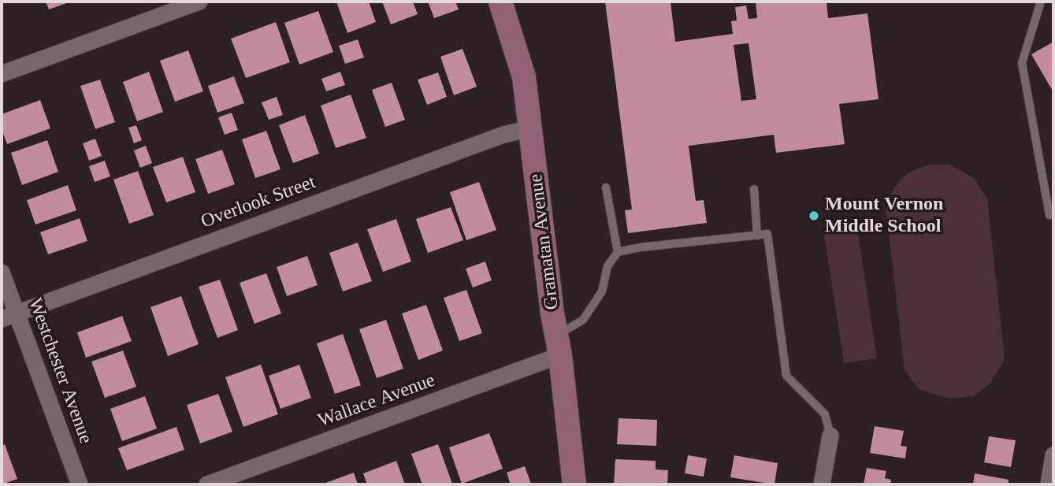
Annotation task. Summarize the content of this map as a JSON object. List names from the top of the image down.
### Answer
{
  "streets": {
    "main road": ["Gramatan Avenue"],
    "street": ["Overlook Street", "Westchester Avenue", "Wallace Avenue"]
  },
  "crossings": [
    ["Overlook Street", "Gramatan Avenue"],
    ["Overlook Street", "Westchester Avenue"],
    ["Gramatan Avenue", "Wallace Avenue"]
  ],
  "places": ["Mount Vernon Middle School"]
}
